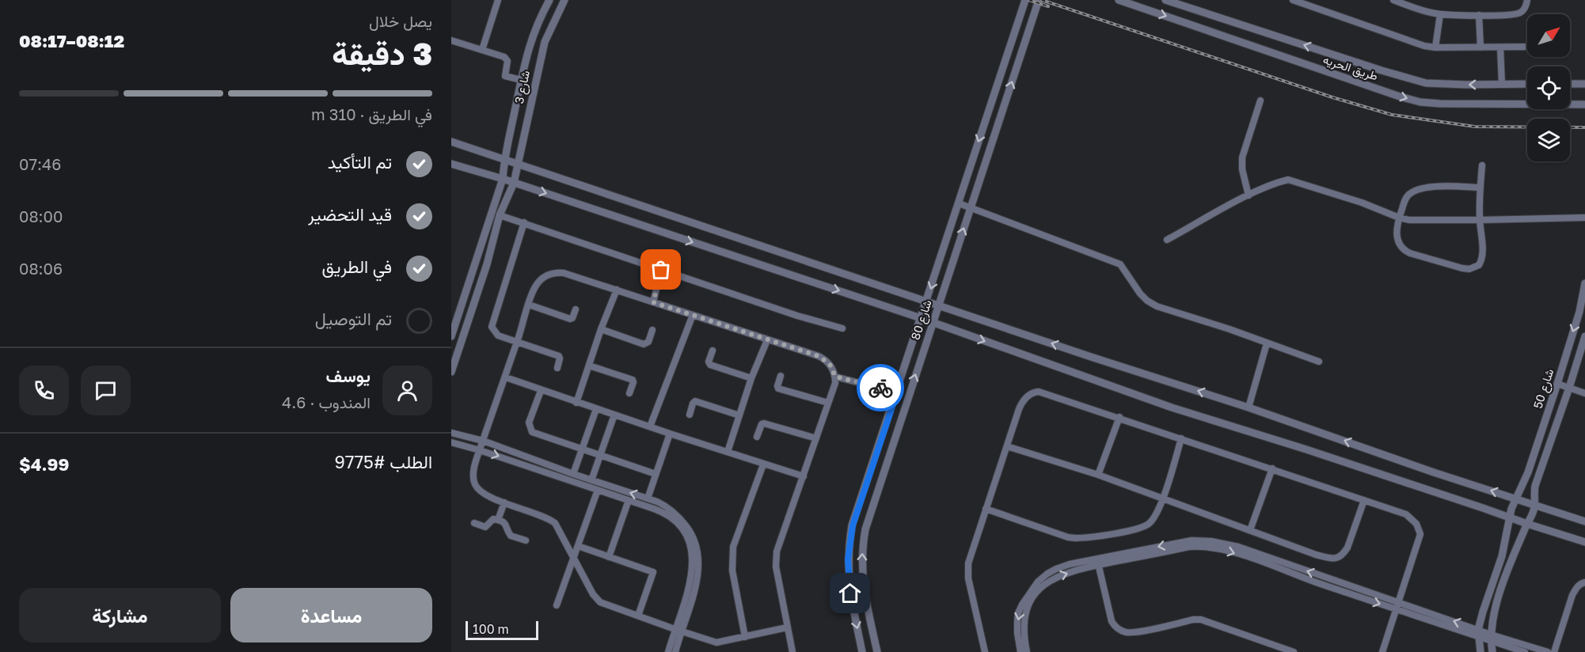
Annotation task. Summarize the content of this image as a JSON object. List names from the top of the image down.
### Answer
{
  "streets": {
    "street": [
      "طريق الحريه",
      "شارع 3",
      "شارع 80",
      "شارع 50"
    ]
  },
  "scale_bar": "100 m",
  "north": "top right",
  "page": {
    "heading": ["3 دقيقة", "يصل خلال", "08:12–08:17"],
    "panel": [
      "يوسف",
      "المندوب · 4.6",
      "الطلب #9775",
      "$4.99"
    ],
    "bar": "في الطريق · 310 m",
    "list": [
      ["تم التأكيد", "07:46"],
      ["قيد التحضير", "08:00"],
      ["في الطريق", "08:06"],
      "تم التوصيل"
    ],
    "buttons": ["مساعدة", "مشاركة"],
    "scale": "100 m"
  }
}
